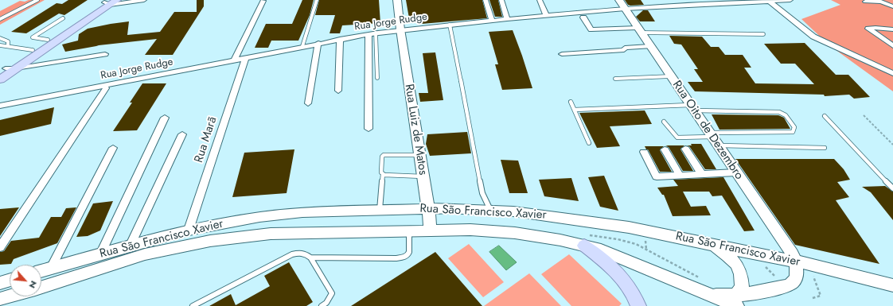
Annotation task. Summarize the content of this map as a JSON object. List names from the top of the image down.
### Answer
{
  "streets": {
    "main road": ["Rua Luiz de Matos", "Rua Oito de Dezembro", "Rua São Francisco Xavier"],
    "street": ["Rua Jorge Rudge", "Rua Marã"]
  },
  "crossings": [
    ["Rua Jorge Rudge", "Rua Luiz de Matos"],
    ["Rua Jorge Rudge", "Rua Oito de Dezembro"],
    ["Rua Jorge Rudge", "Rua Marã"],
    ["Rua Luiz de Matos", "Rua São Francisco Xavier"],
    ["Rua Oito de Dezembro", "Rua São Francisco Xavier"],
    ["Rua Marã", "Rua São Francisco Xavier"]
  ],
  "north": "bottom right"
}
